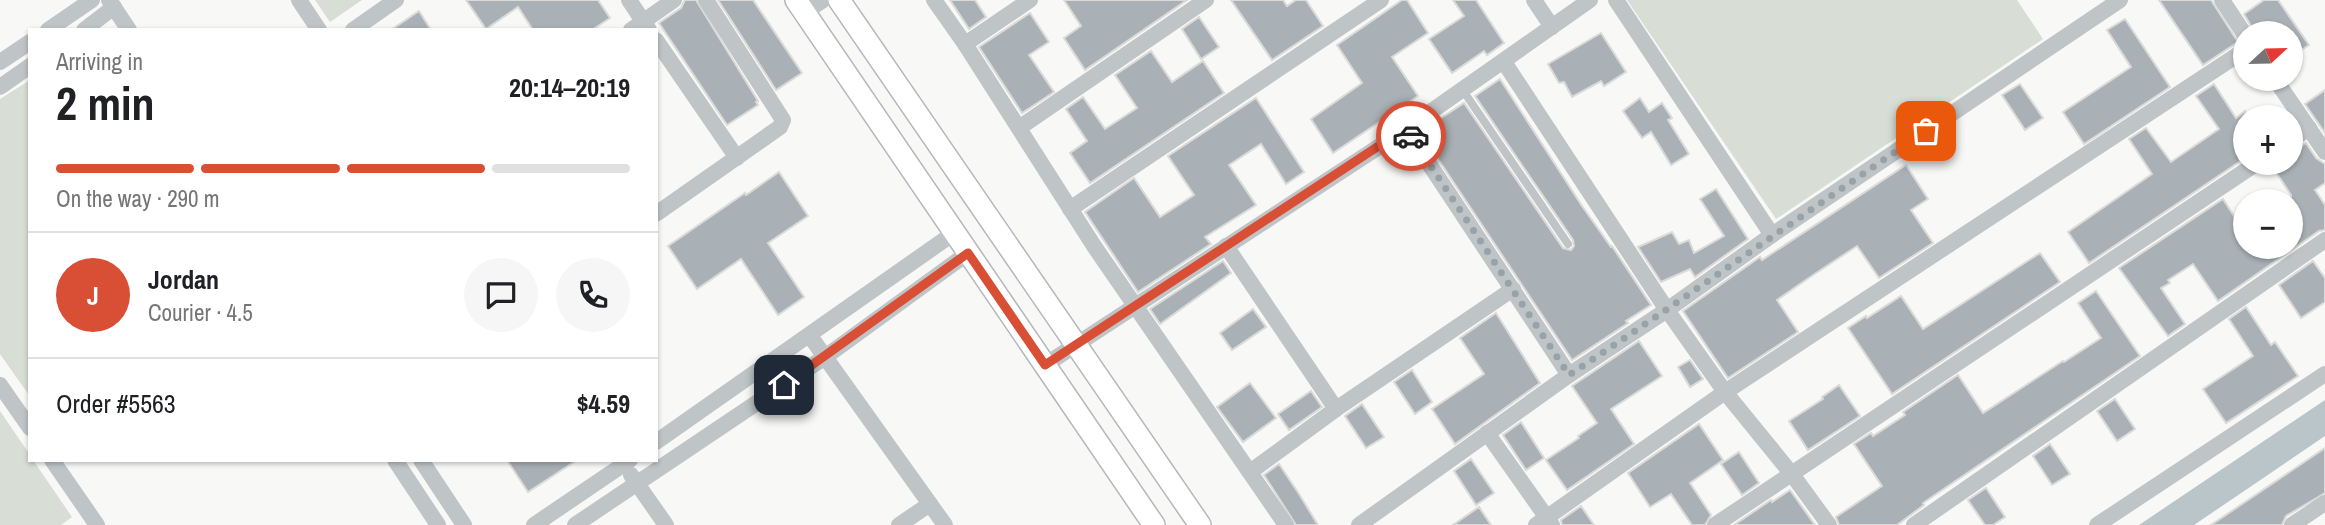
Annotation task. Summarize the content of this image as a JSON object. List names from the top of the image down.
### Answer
{
  "north": "right",
  "page": {
    "map_buttons": ["+", "−"],
    "heading": ["2 min", "Arriving in", "20:14–20:19"],
    "panel": [
      "Jordan",
      "Courier · 4.5",
      "Order #5563",
      "$4.59"
    ],
    "bar": "On the way · 290 m",
    "round": "J"
  }
}
